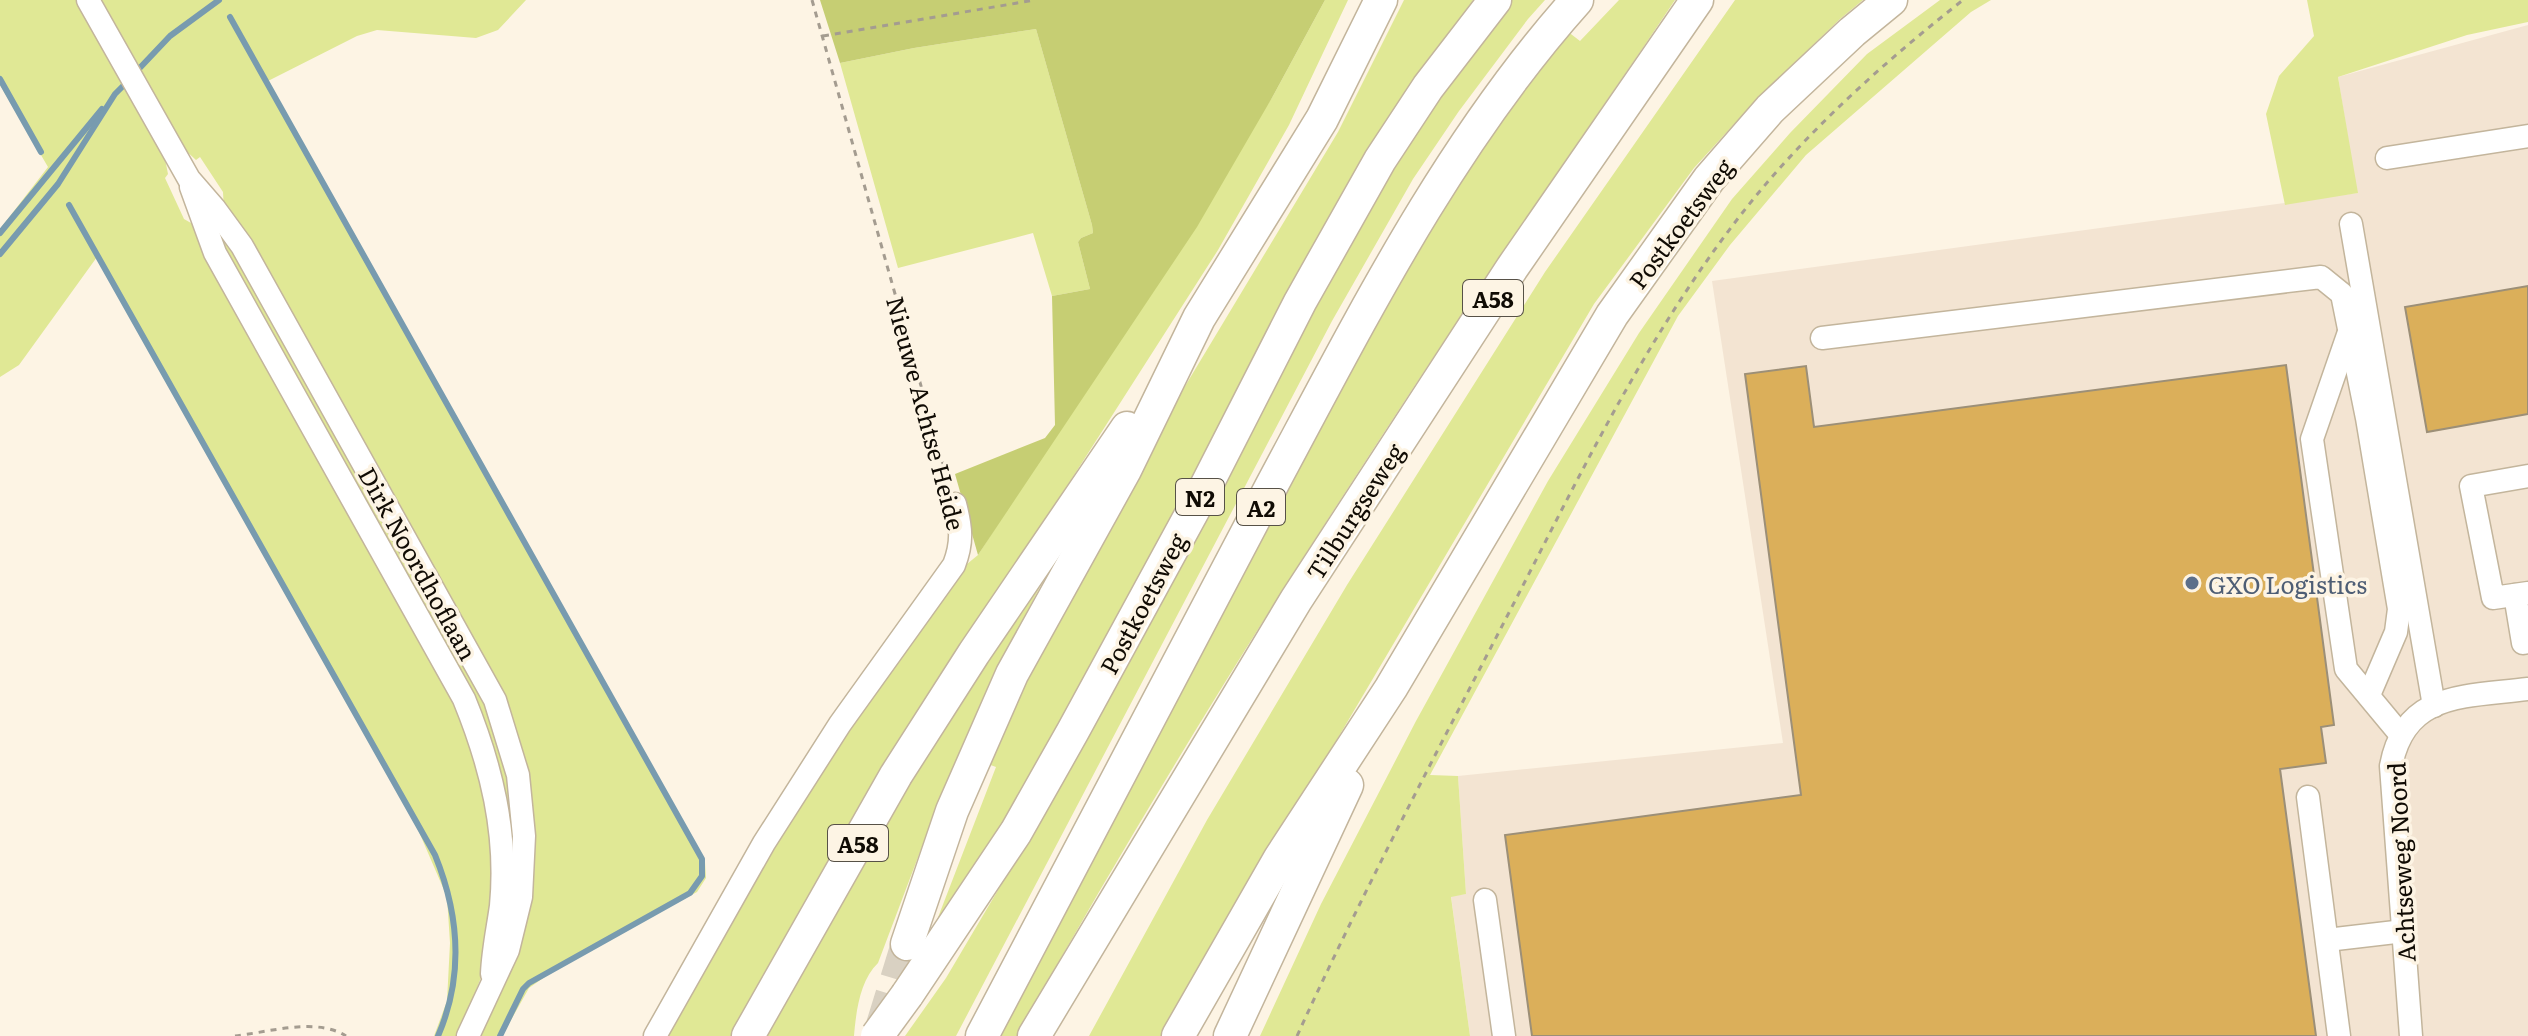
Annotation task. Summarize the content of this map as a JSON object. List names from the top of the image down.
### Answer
{
  "streets": {
    "highway": [
      "Postkoetsweg",
      "A58",
      "N2",
      "A2",
      "Tilburgseweg"
    ],
    "street": ["Nieuwe Achtse Heide", "Dirk Noordhoflaan", "Achtseweg Noord"]
  },
  "places": ["GXO Logistics"]
}
